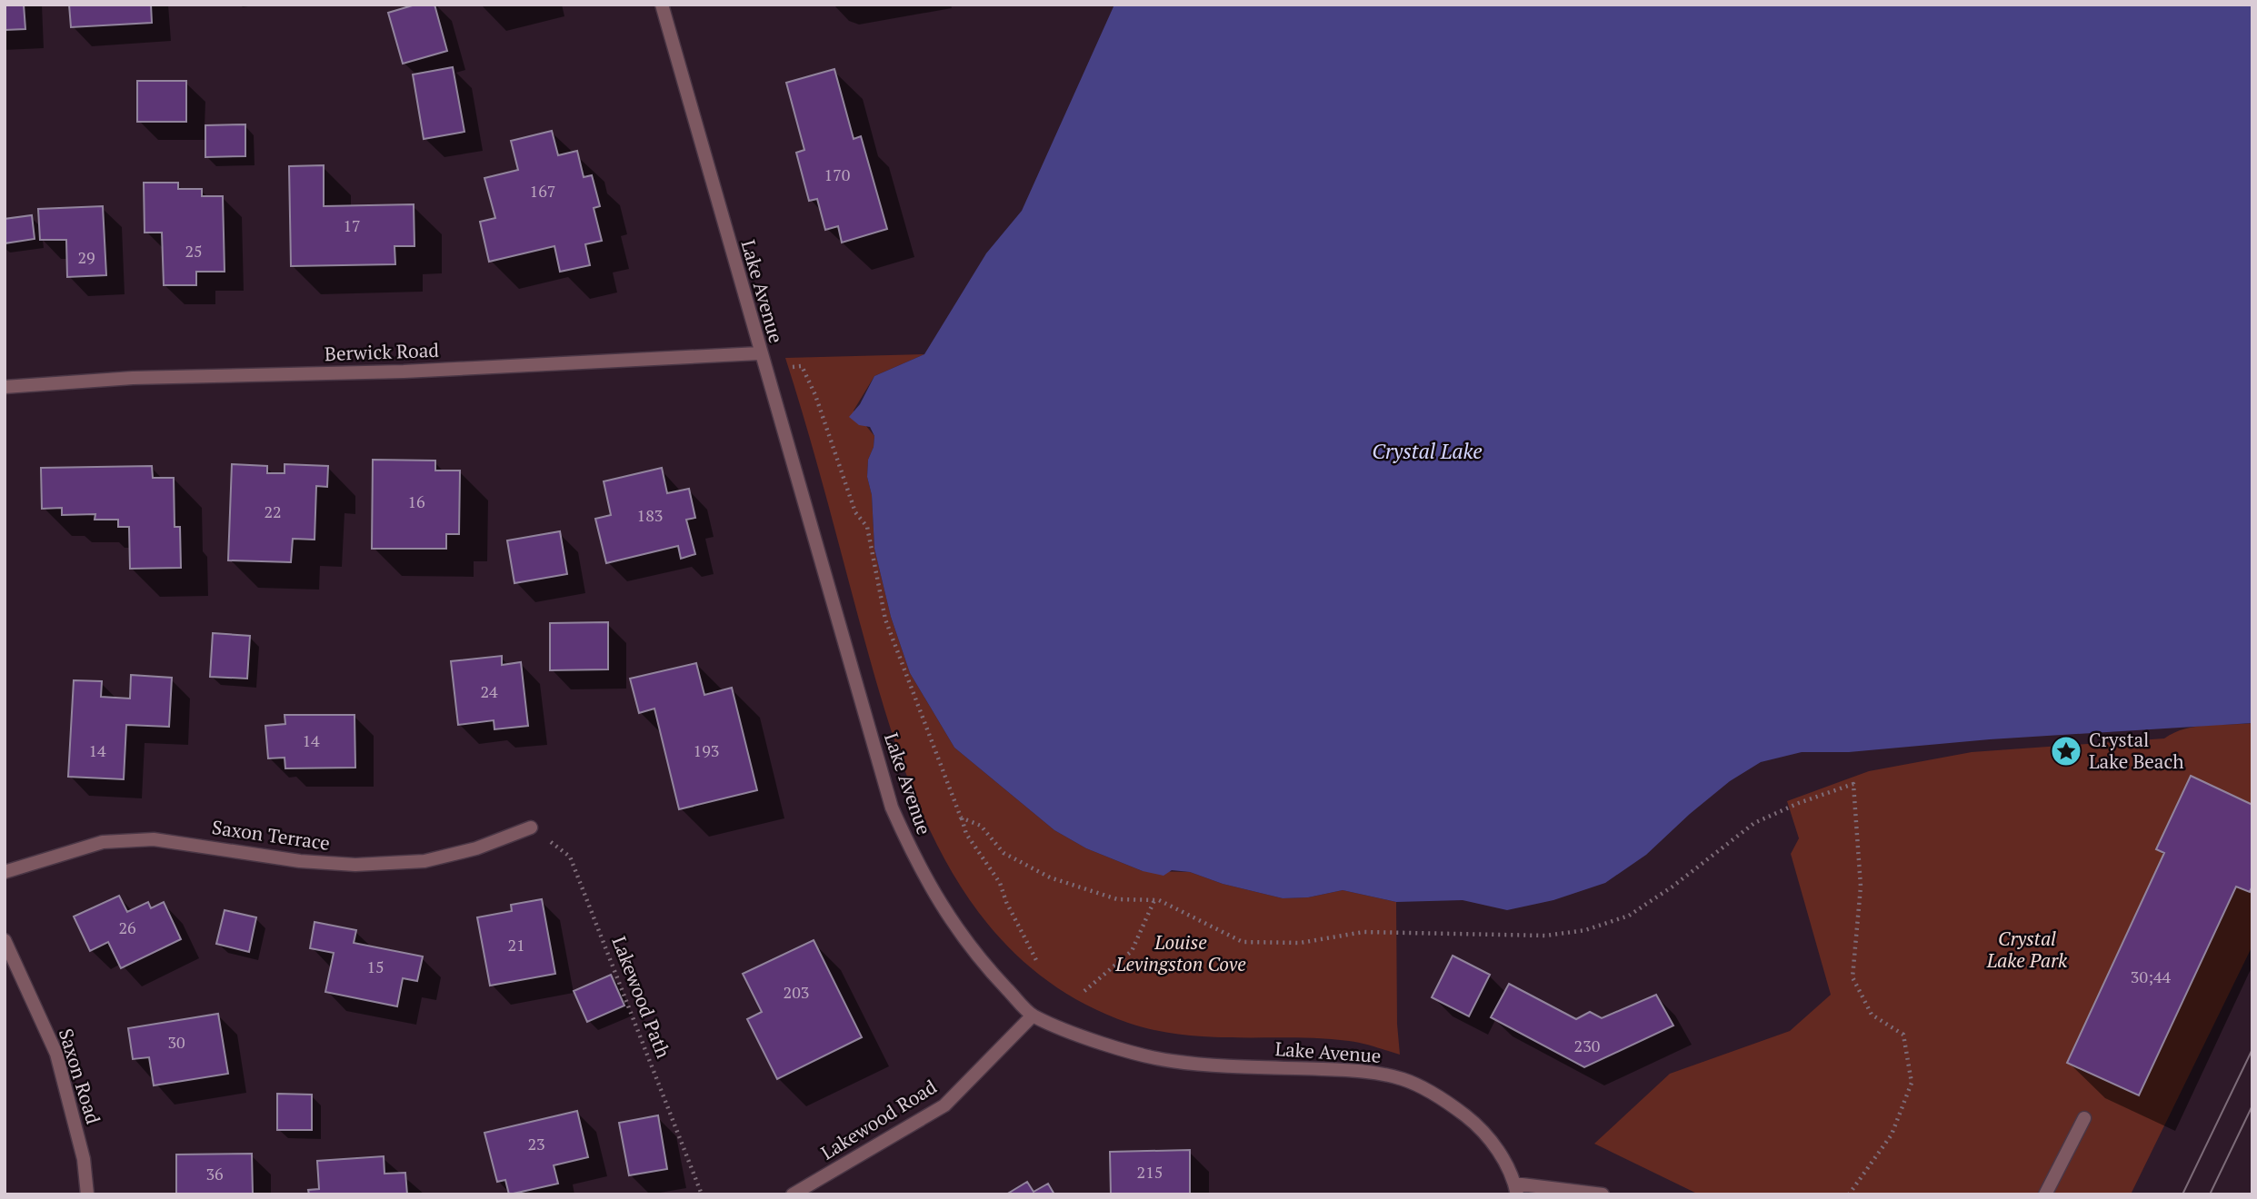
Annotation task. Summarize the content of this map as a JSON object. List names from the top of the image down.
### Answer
{
  "streets": {
    "street": [
      "Lake Avenue",
      "Berwick Road",
      "Saxon Terrace",
      "Saxon Road",
      "Lakewood Road"
    ],
    "path": ["Lakewood Path"]
  },
  "crossings": [
    ["Lake Avenue", "Berwick Road"],
    ["Lake Avenue", "Lakewood Road"],
    ["Saxon Terrace", "Lakewood Path"]
  ],
  "water": ["Crystal Lake"],
  "parks": ["Crystal Lake Park", "Louise Levingston Cove"],
  "places": {
    "place": ["Crystal Lake Beach"]
  },
  "house_numbers": [
    "170",
    "167",
    "17",
    "25",
    "29",
    "16",
    "22",
    "183",
    "24",
    "14",
    "14",
    "193",
    "26",
    "21",
    "15",
    "30;44",
    "203",
    "30",
    "230",
    "23",
    "215",
    "36"
  ]
}
